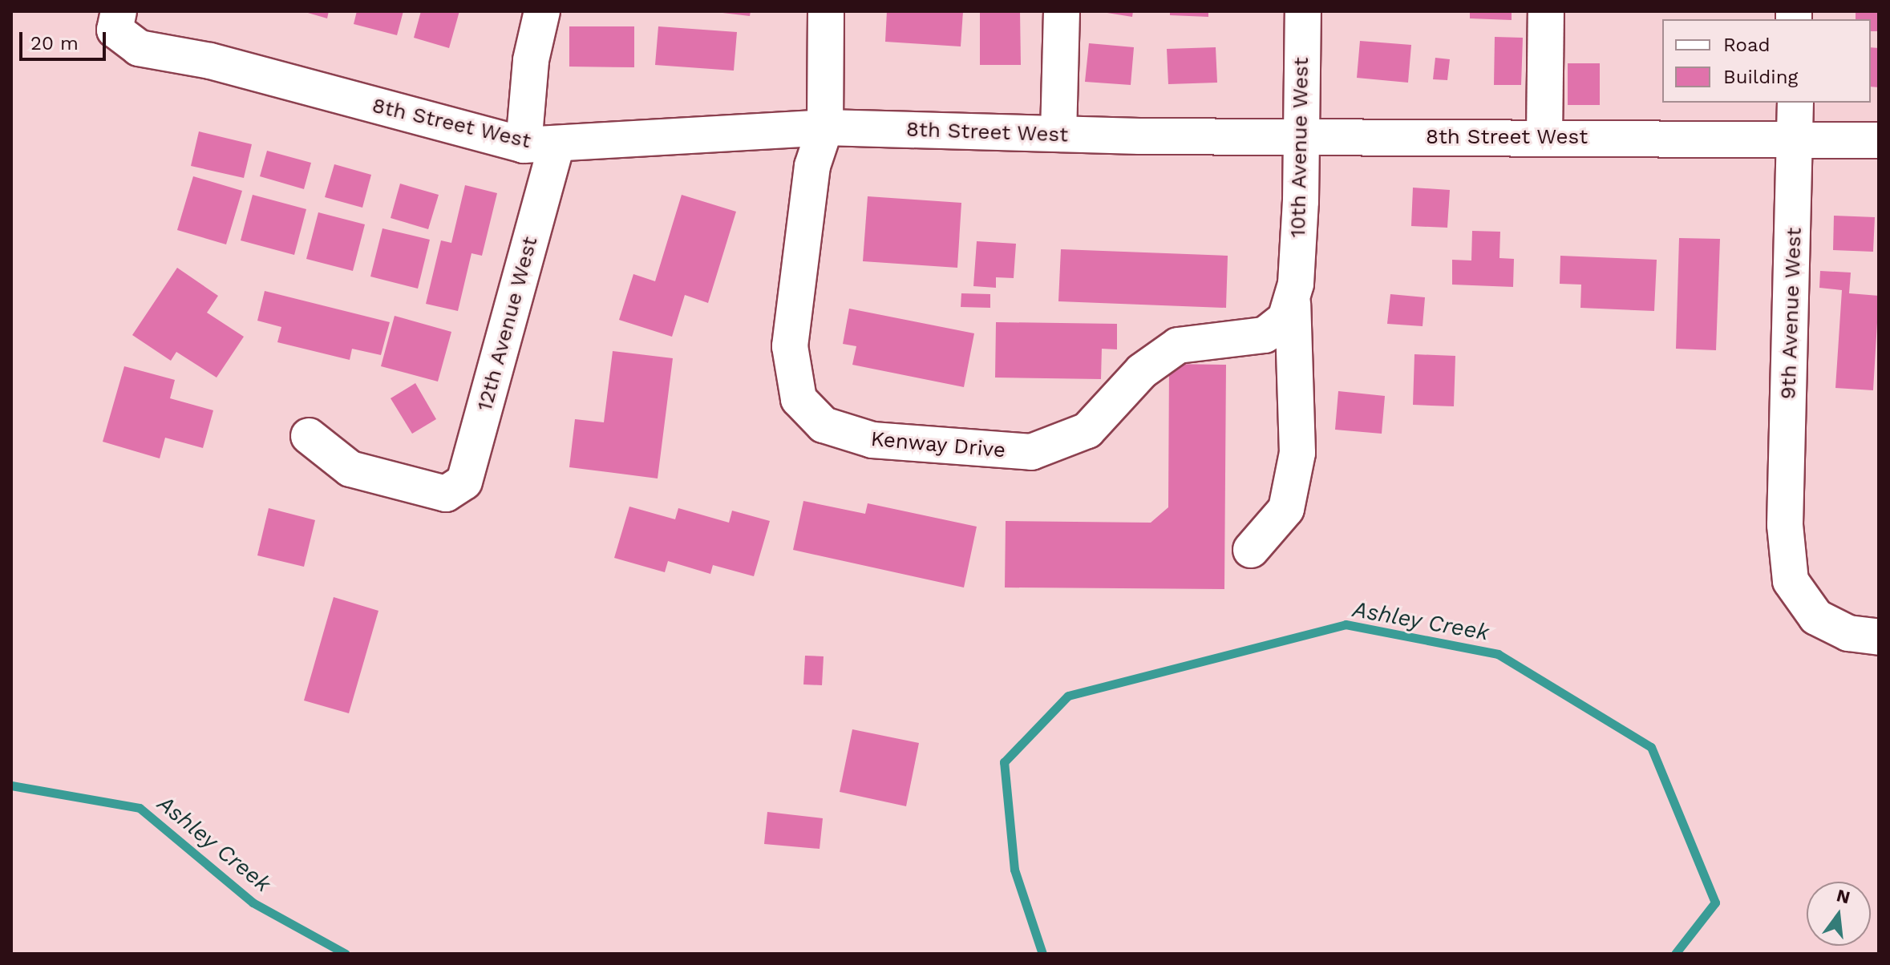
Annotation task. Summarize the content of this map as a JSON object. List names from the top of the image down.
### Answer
{
  "streets": {
    "street": [
      "8th Street West",
      "10th Avenue West",
      "9th Avenue West",
      "12th Avenue West",
      "Kenway Drive"
    ]
  },
  "crossings": [
    ["8th Street West", "10th Avenue West"],
    ["8th Street West", "9th Avenue West"],
    ["8th Street West", "12th Avenue West"],
    ["8th Street West", "Kenway Drive"],
    ["10th Avenue West", "Kenway Drive"]
  ],
  "water": ["Ashley Creek"],
  "legend": ["Road", "Building"],
  "scale_bar": "20 m",
  "north": "top"
}
